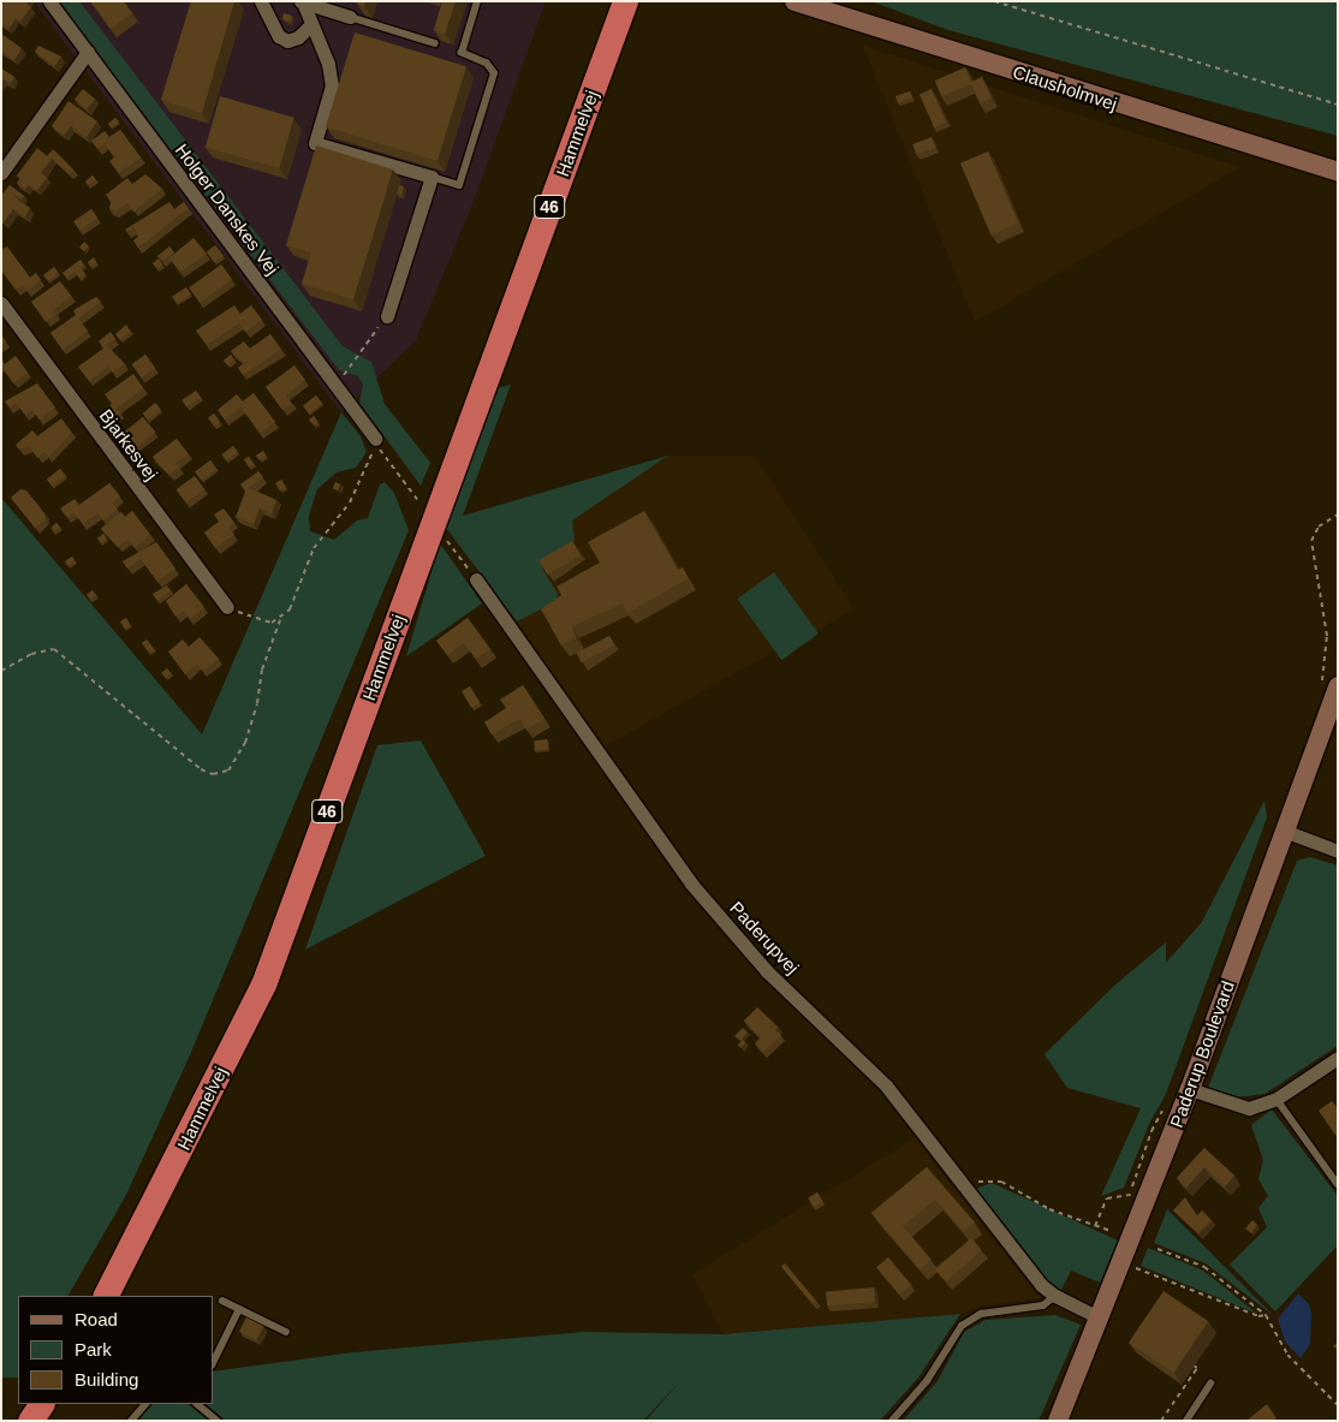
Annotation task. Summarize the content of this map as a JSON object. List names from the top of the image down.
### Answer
{
  "streets": {
    "highway": ["Hammelvej", "46"],
    "street": [
      "Clausholmvej",
      "Holger Danskes Vej",
      "Bjarkesvej",
      "Paderupvej",
      "Paderup Boulevard"
    ]
  },
  "crossings": [
    ["Paderupvej", "Paderup Boulevard"]
  ],
  "legend": ["Road", "Park", "Building"]
}
